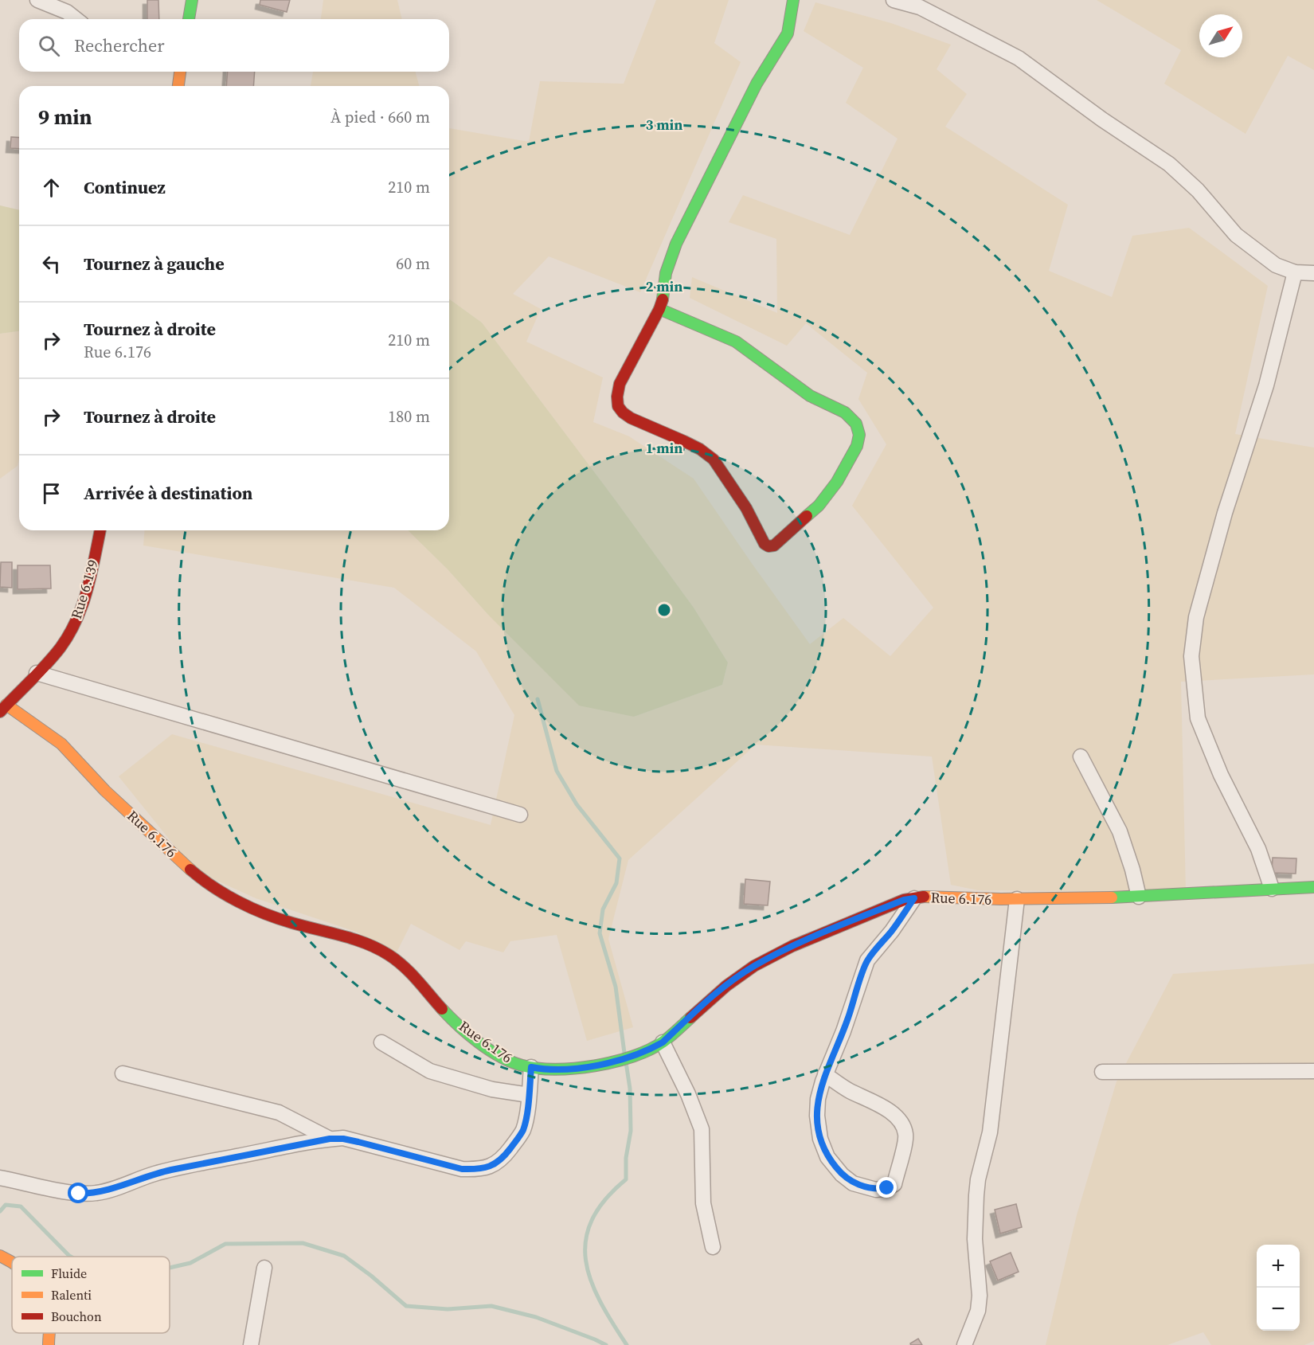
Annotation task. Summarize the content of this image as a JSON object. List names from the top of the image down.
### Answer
{
  "streets": {
    "street": ["Rue 6.139", "Rue 6.176"]
  },
  "crossings": [
    ["Rue 6.139", "Rue 6.176"]
  ],
  "legend": ["Fluide", "Ralenti", "Bouchon"],
  "north": "top right",
  "page": {
    "search": "Rechercher",
    "heading": ["9 min", "À pied · 660 m"],
    "list": [
      ["Continuez", "210 m"],
      ["Tournez à gauche", "60 m"],
      ["Tournez à droite", "Rue 6.176", "210 m"],
      ["Tournez à droite", "180 m"],
      "Arrivée à destination"
    ],
    "map_buttons": ["+", "−"]
  },
  "rings": ["3 min", "2 min", "1 min"]
}
